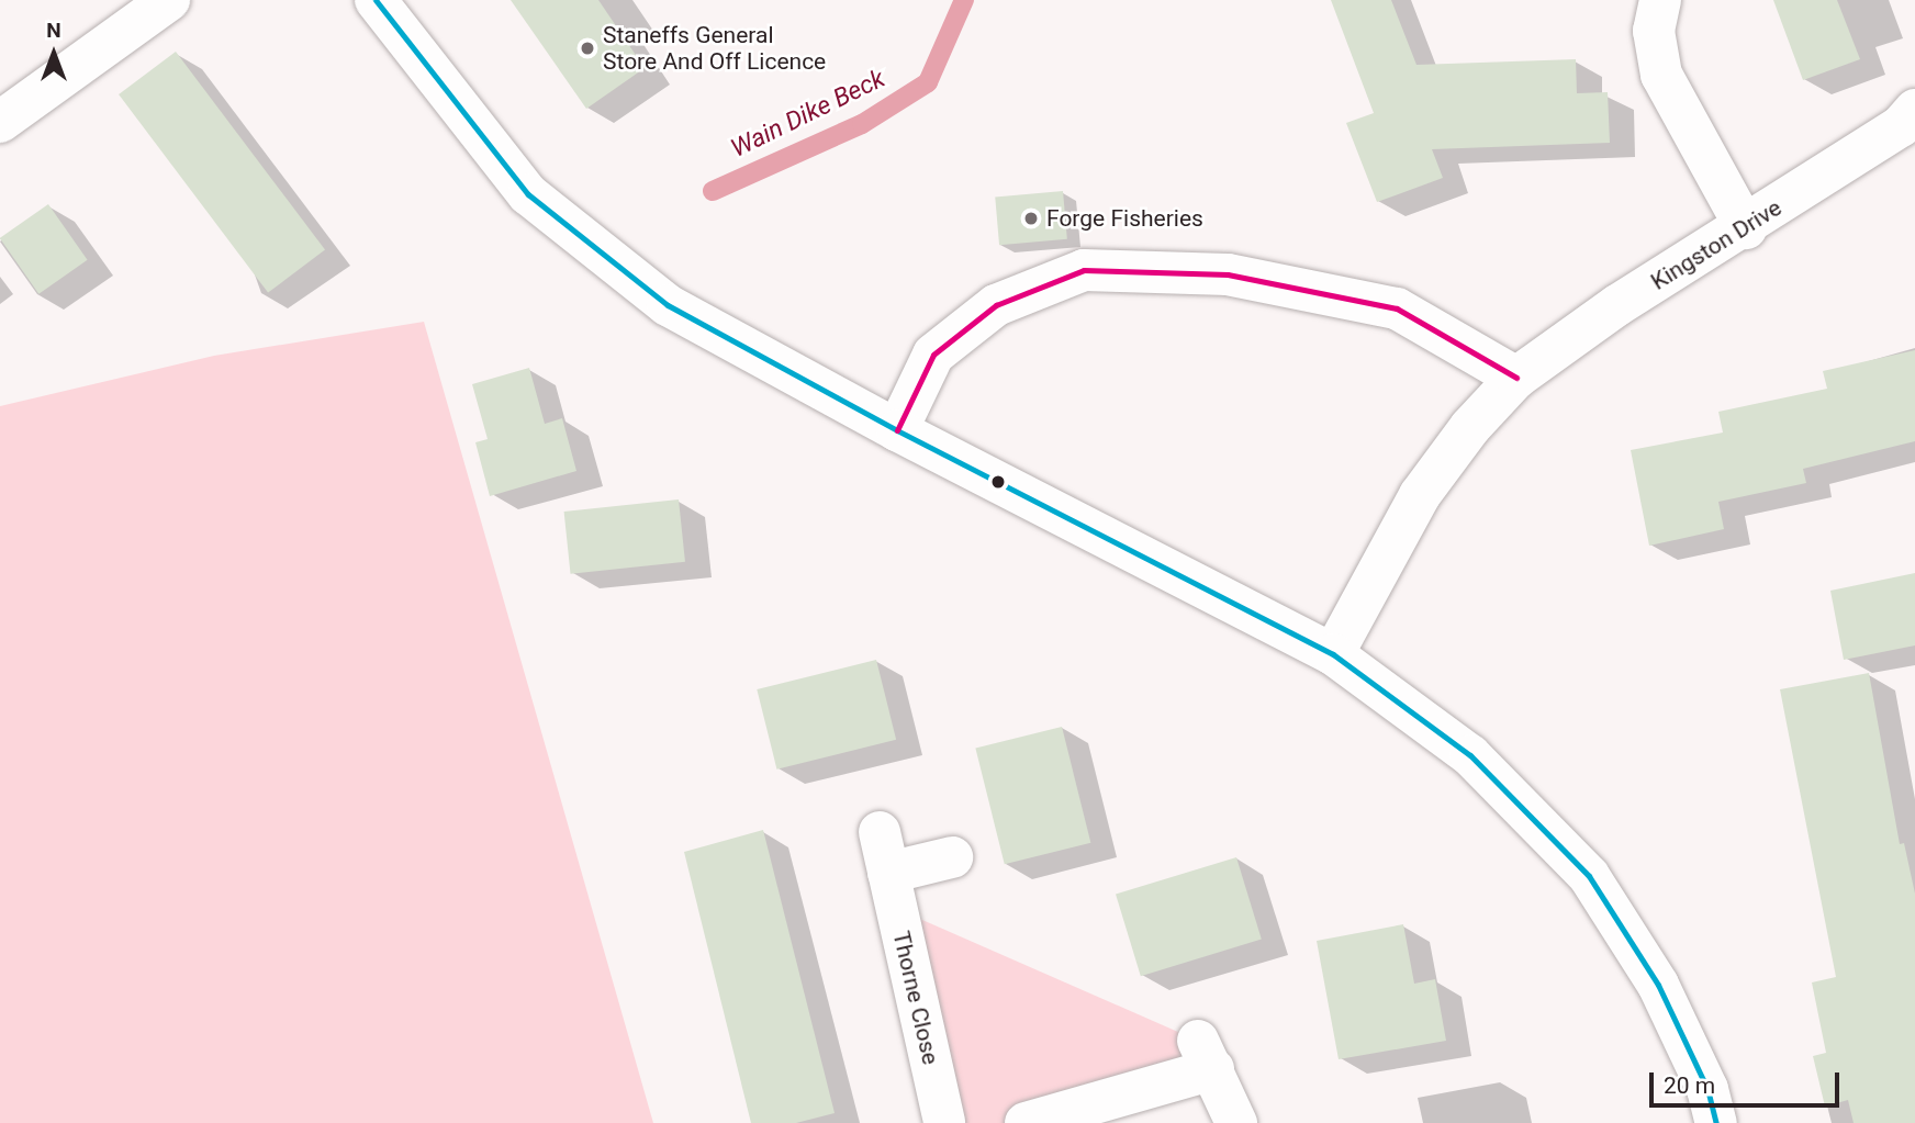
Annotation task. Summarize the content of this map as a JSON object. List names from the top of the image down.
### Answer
{
  "streets": {
    "street": ["Kingston Drive", "Thorne Close"]
  },
  "water": ["Wain Dike Beck"],
  "places": ["Staneffs General Store And Off Licence", "Forge Fisheries"],
  "scale_bar": "20 m",
  "north": "top"
}
